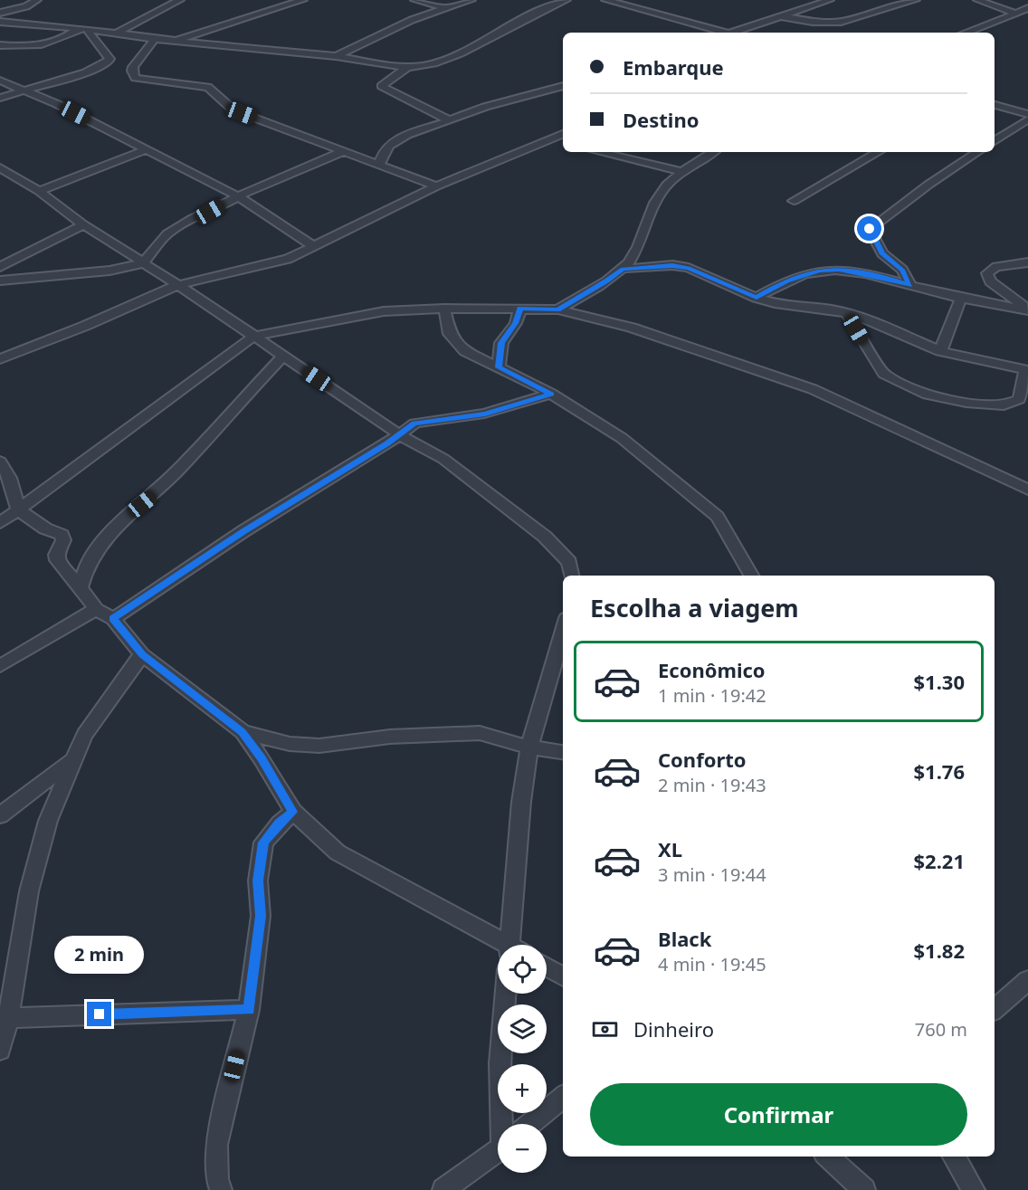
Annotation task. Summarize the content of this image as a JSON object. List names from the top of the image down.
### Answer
{
  "page": {
    "banner": ["Embarque", "Destino"],
    "heading": "Escolha a viagem",
    "list": [
      {
        "name": "Econômico",
        "note": "1 min · 19:42",
        "value": "$1.30"
      },
      {
        "name": "Conforto",
        "note": "2 min · 19:43",
        "value": "$1.76"
      },
      {
        "name": "XL",
        "note": "3 min · 19:44",
        "value": "$2.21"
      },
      {
        "name": "Black",
        "note": "4 min · 19:45",
        "value": "$1.82"
      }
    ],
    "bubble": "2 min",
    "map_buttons": ["+", "−"],
    "pay": ["Dinheiro", "760 m"],
    "buttons": "Confirmar"
  }
}
